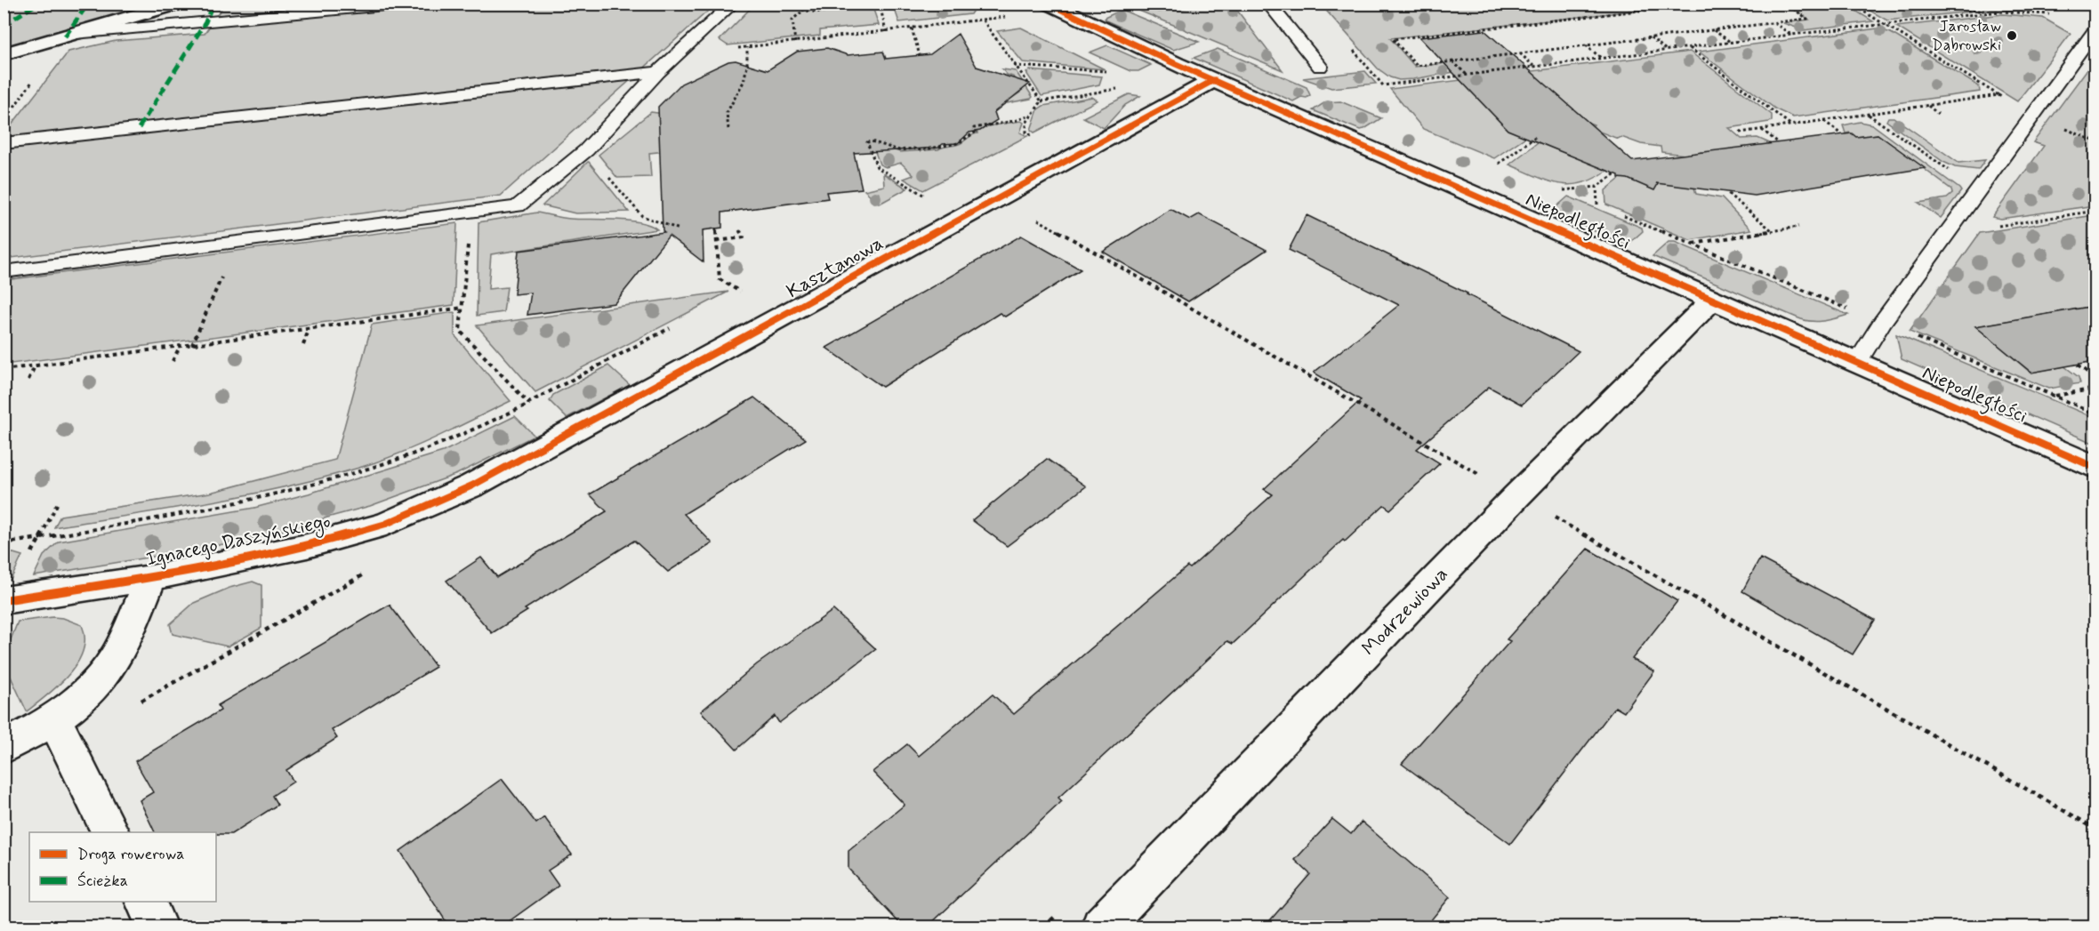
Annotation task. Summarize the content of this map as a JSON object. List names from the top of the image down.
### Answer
{
  "streets": {
    "street": [
      "Niepodległości",
      "Kasztanowa",
      "Ignacego Daszyńskiego",
      "Modrzewiowa"
    ]
  },
  "crossings": [
    ["Niepodległości", "Kasztanowa"],
    ["Niepodległości", "Modrzewiowa"],
    ["Kasztanowa", "Ignacego Daszyńskiego"]
  ],
  "places": ["Jarosław Dąbrowski"],
  "legend": ["Droga rowerowa", "Ścieżka"]
}
